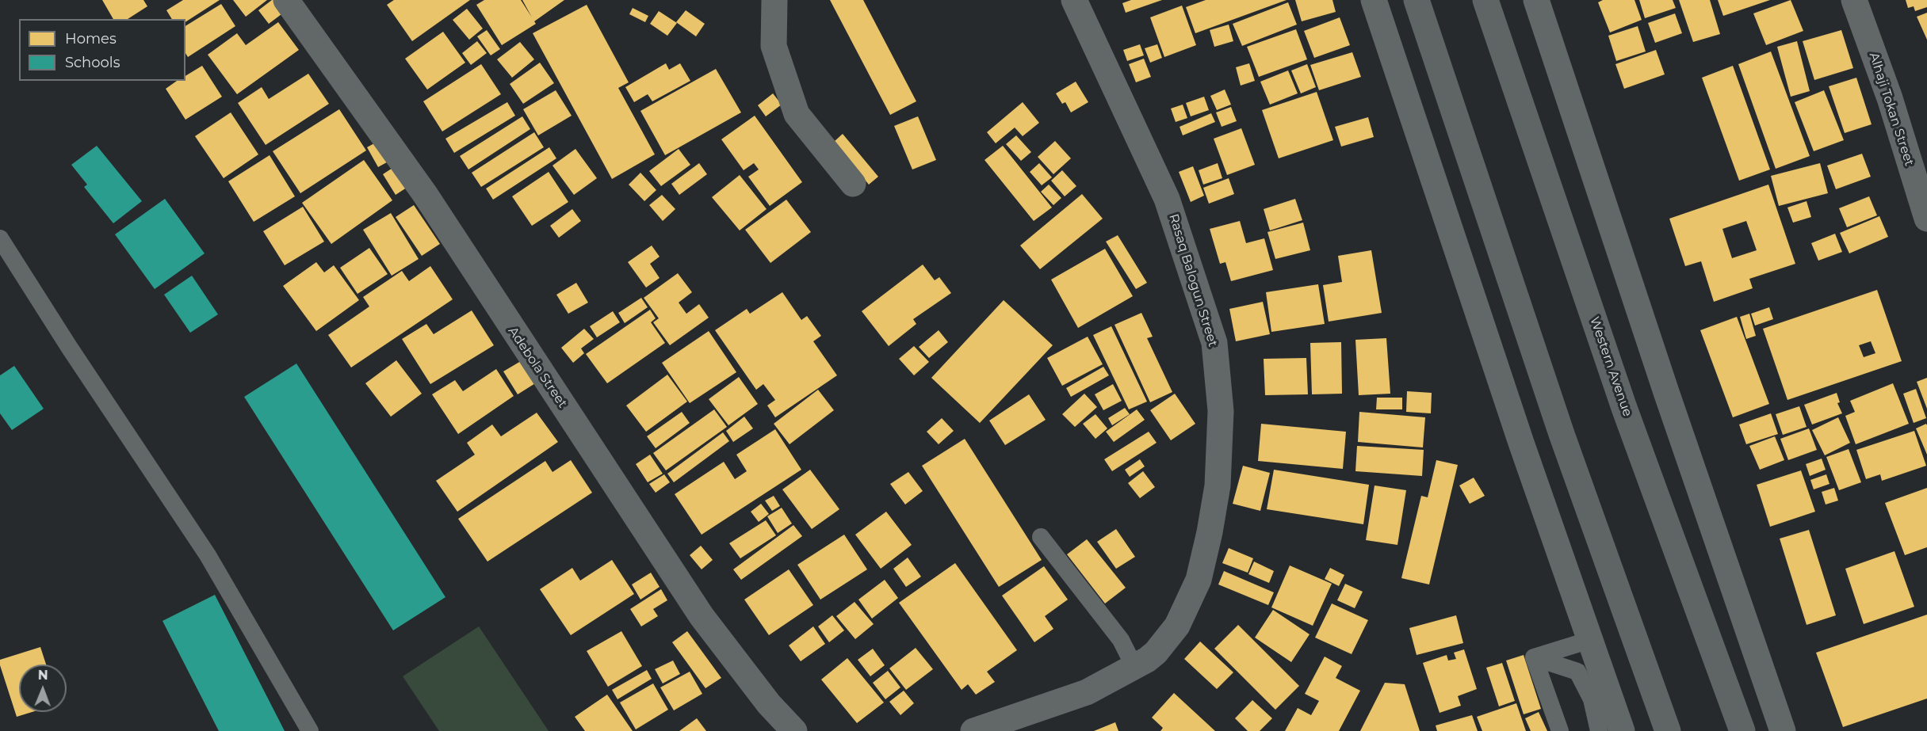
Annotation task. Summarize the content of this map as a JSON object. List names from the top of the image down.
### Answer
{
  "streets": {
    "highway": ["Western Avenue"],
    "street": ["Alhaji Tokan Street", "Rasaq Balogun Street", "Adebola Street"]
  },
  "legend": ["Homes", "Schools"],
  "north": "top"
}
